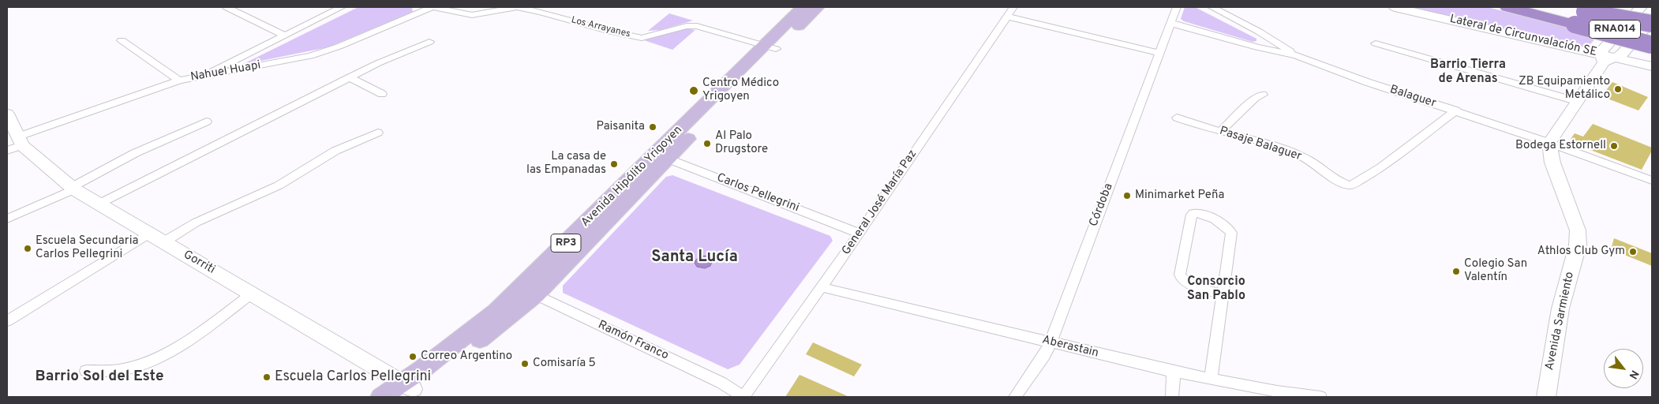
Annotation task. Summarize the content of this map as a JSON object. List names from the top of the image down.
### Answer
{
  "streets": {
    "highway": ["RNA014"],
    "main road": ["Avenida Hipólito Yrigoyen", "RP3"],
    "street": [
      "Los Arrayanes",
      "Lateral de Circunvalación SE",
      "Nahuel Huapi",
      "Balaguer",
      "Pasaje Balaguer",
      "Carlos Pellegrini",
      "General José María Paz",
      "Córdoba",
      "Gorriti",
      "Avenida Sarmiento",
      "Ramón Franco",
      "Aberastain"
    ]
  },
  "crossings": [
    ["Los Arrayanes", "Nahuel Huapi"],
    ["Los Arrayanes", "Avenida Hipólito Yrigoyen"],
    ["Nahuel Huapi", "Gorriti"],
    ["Balaguer", "Pasaje Balaguer"],
    ["Balaguer", "Córdoba"],
    ["Balaguer", "Avenida Sarmiento"],
    ["Avenida Hipólito Yrigoyen", "Carlos Pellegrini"],
    ["Avenida Hipólito Yrigoyen", "Gorriti"],
    ["Avenida Hipólito Yrigoyen", "Ramón Franco"],
    ["Carlos Pellegrini", "General José María Paz"],
    ["General José María Paz", "Ramón Franco"],
    ["General José María Paz", "Aberastain"],
    ["Córdoba", "Aberastain"]
  ],
  "districts": [
    "Barrio Tierra de Arenas",
    "Santa Lucía",
    "Consorcio San Pablo",
    "Barrio Sol del Este"
  ],
  "places": [
    "ZB Equipamiento Metálico",
    "Centro Médico Yrigoyen",
    "Paisanita",
    "Al Palo Drugstore",
    "Bodega Estornell",
    "La casa de las Empanadas",
    "Minimarket Peña",
    "Escuela Secundaria Carlos Pellegrini",
    "Athlos Club Gym",
    "Colegio San Valentín",
    "Correo Argentino",
    "Comisaría 5",
    "Escuela Carlos Pellegrini"
  ],
  "north": "bottom right"
}
